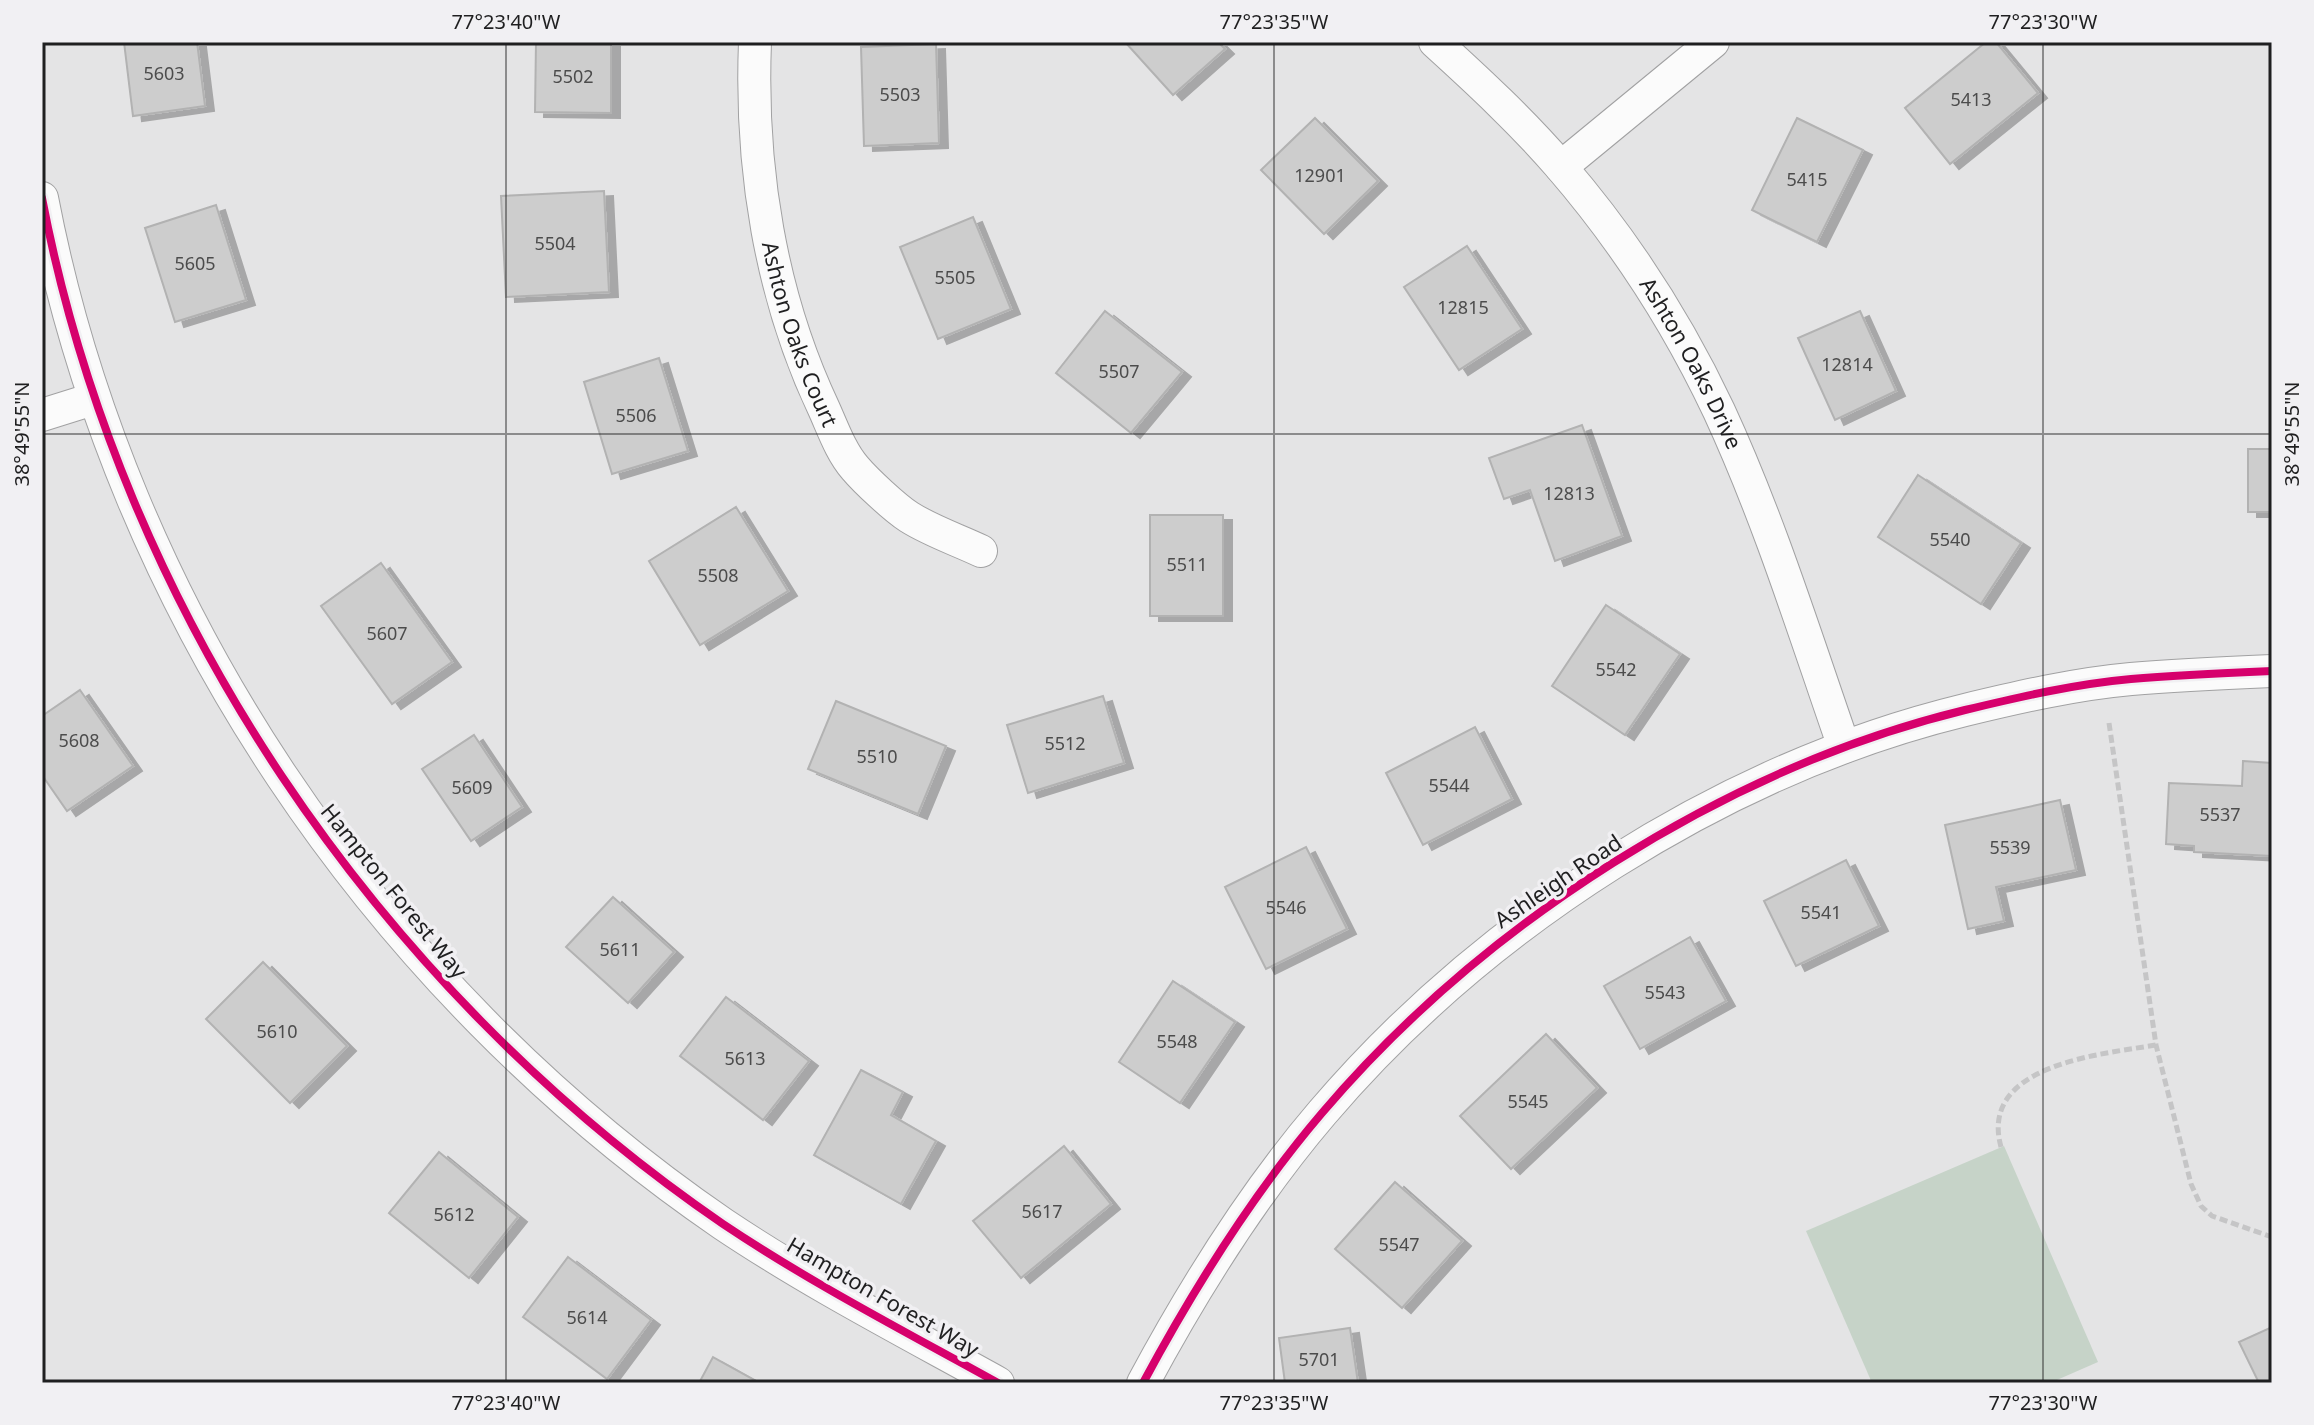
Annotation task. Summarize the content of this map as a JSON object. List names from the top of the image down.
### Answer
{
  "streets": {
    "street": [
      "Ashton Oaks Court",
      "Ashton Oaks Drive",
      "Ashleigh Road",
      "Hampton Forest Way"
    ]
  },
  "crossings": [
    ["Ashton Oaks Drive", "Ashleigh Road"]
  ],
  "house_numbers": [
    "5603",
    "5502",
    "5503",
    "5413",
    "12901",
    "5415",
    "5504",
    "5605",
    "5505",
    "12815",
    "12814",
    "5507",
    "5506",
    "12813",
    "5540",
    "5511",
    "5508",
    "5607",
    "5542",
    "5608",
    "5512",
    "5510",
    "5544",
    "5609",
    "5537",
    "5539",
    "5546",
    "5541",
    "5611",
    "5543",
    "5610",
    "5548",
    "5613",
    "5545",
    "5617",
    "5612",
    "5547",
    "5614",
    "5701"
  ],
  "coordinates": [
    "77°23'40\"W",
    "77°23'35\"W",
    "77°23'30\"W",
    "38°49'55\"N"
  ]
}
